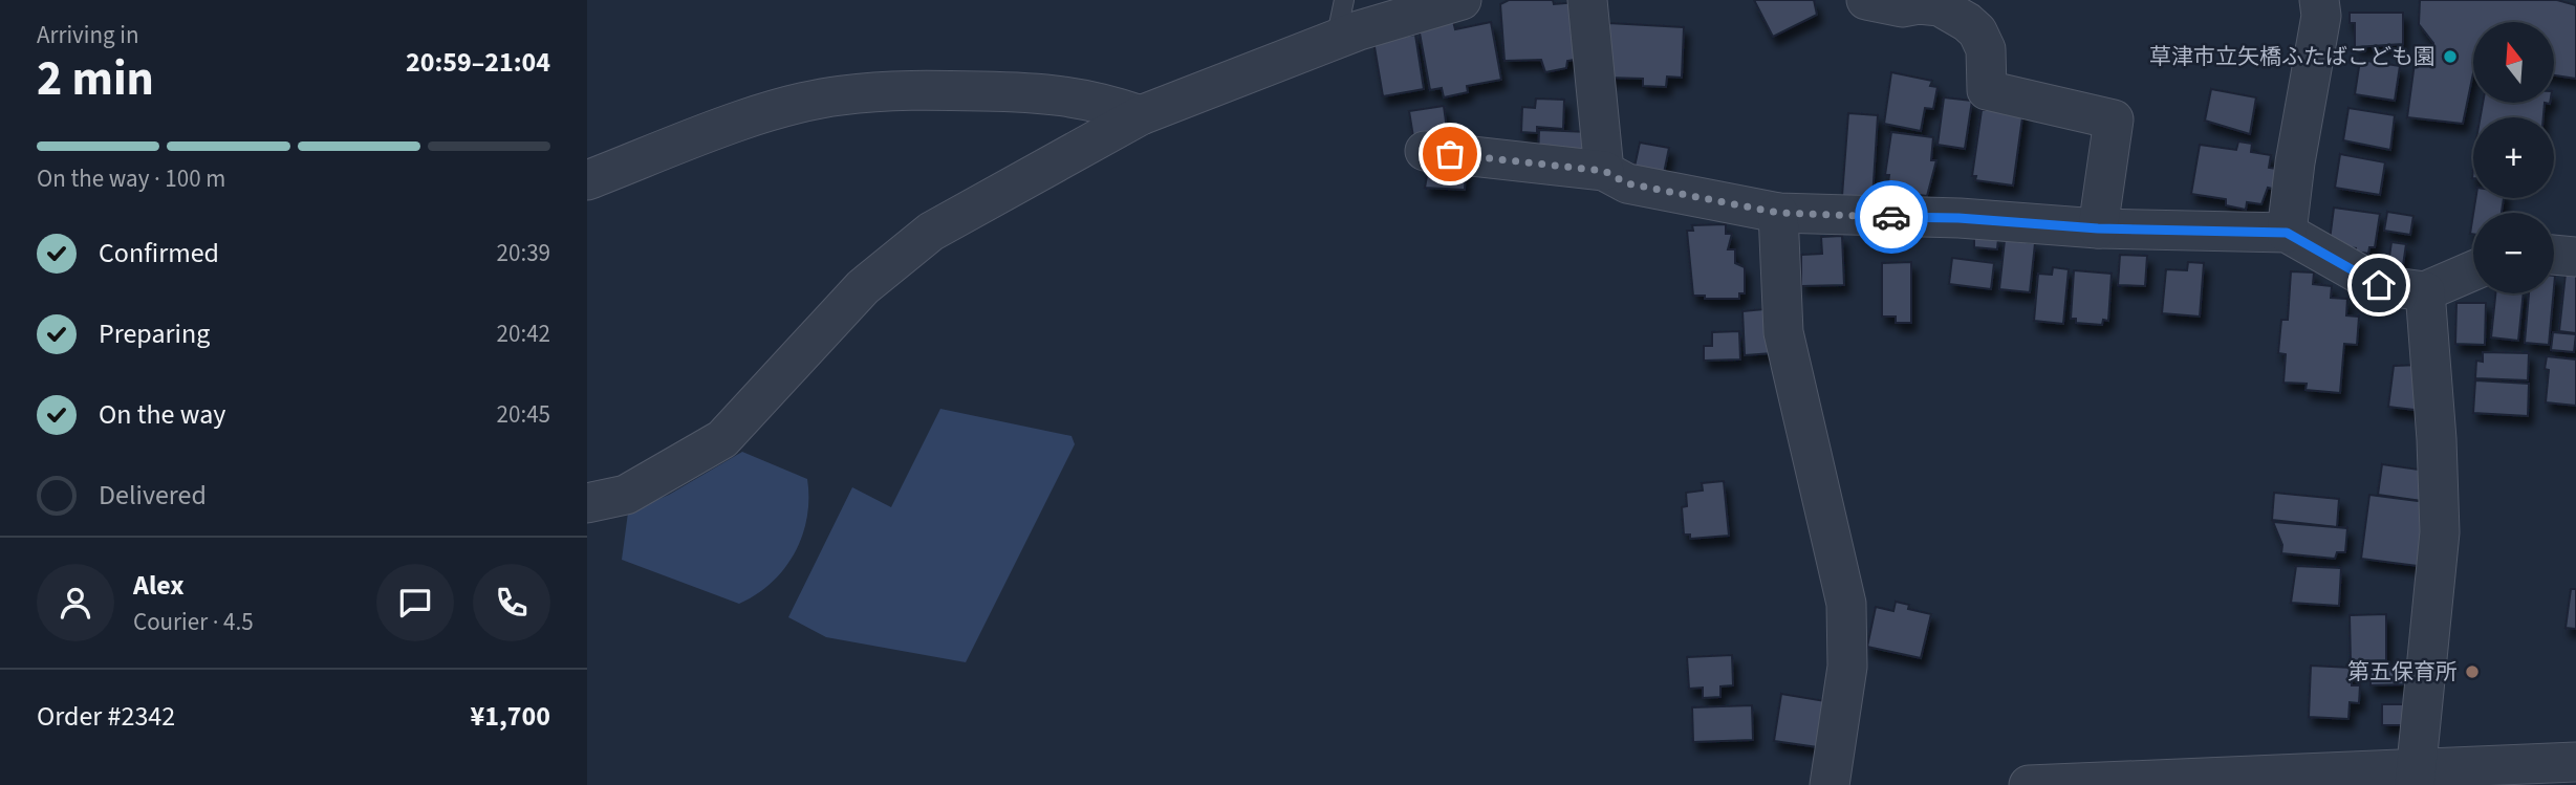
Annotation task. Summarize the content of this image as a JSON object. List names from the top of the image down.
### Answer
{
  "places": ["草津市立矢橋ふたばこども園", "第五保育所"],
  "north": "top",
  "page": {
    "heading": ["2 min", "Arriving in", "20:59–21:04"],
    "panel": [
      "Alex",
      "Courier · 4.5",
      "Order #2342",
      "¥1,700"
    ],
    "map_buttons": ["+", "−"],
    "bar": "On the way · 100 m",
    "list": [
      ["Confirmed", "20:39"],
      ["Preparing", "20:42"],
      ["On the way", "20:45"],
      "Delivered"
    ]
  }
}
